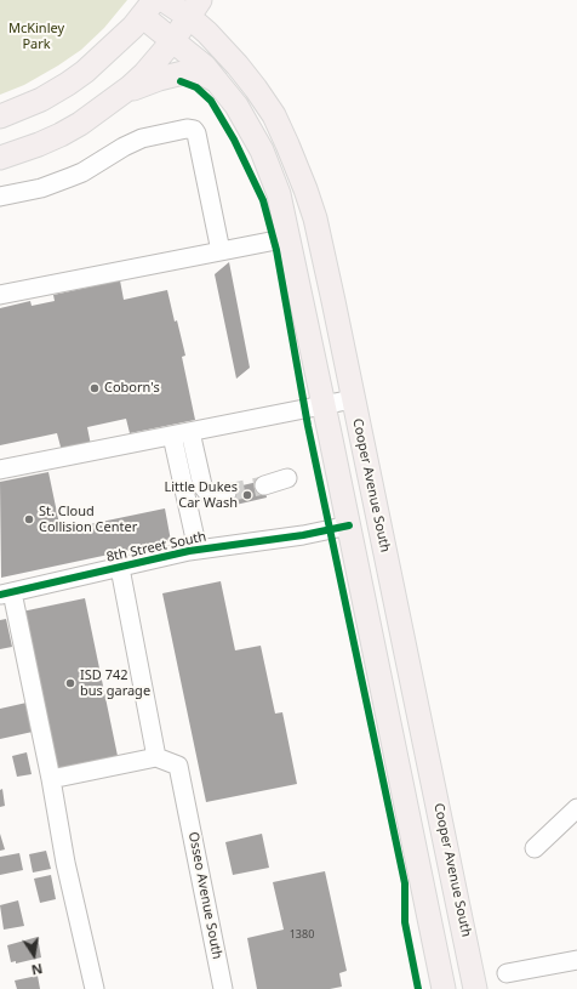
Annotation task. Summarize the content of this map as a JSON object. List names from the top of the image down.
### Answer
{
  "streets": {
    "main road": ["Cooper Avenue South"],
    "street": ["8th Street South", "Osseo Avenue South"]
  },
  "parks": ["McKinley Park"],
  "places": [
    "Coborn's",
    "Little Dukes Car Wash",
    "St. Cloud Collision Center",
    "ISD 742 bus garage"
  ],
  "house_numbers": ["1380"],
  "north": "bottom"
}
